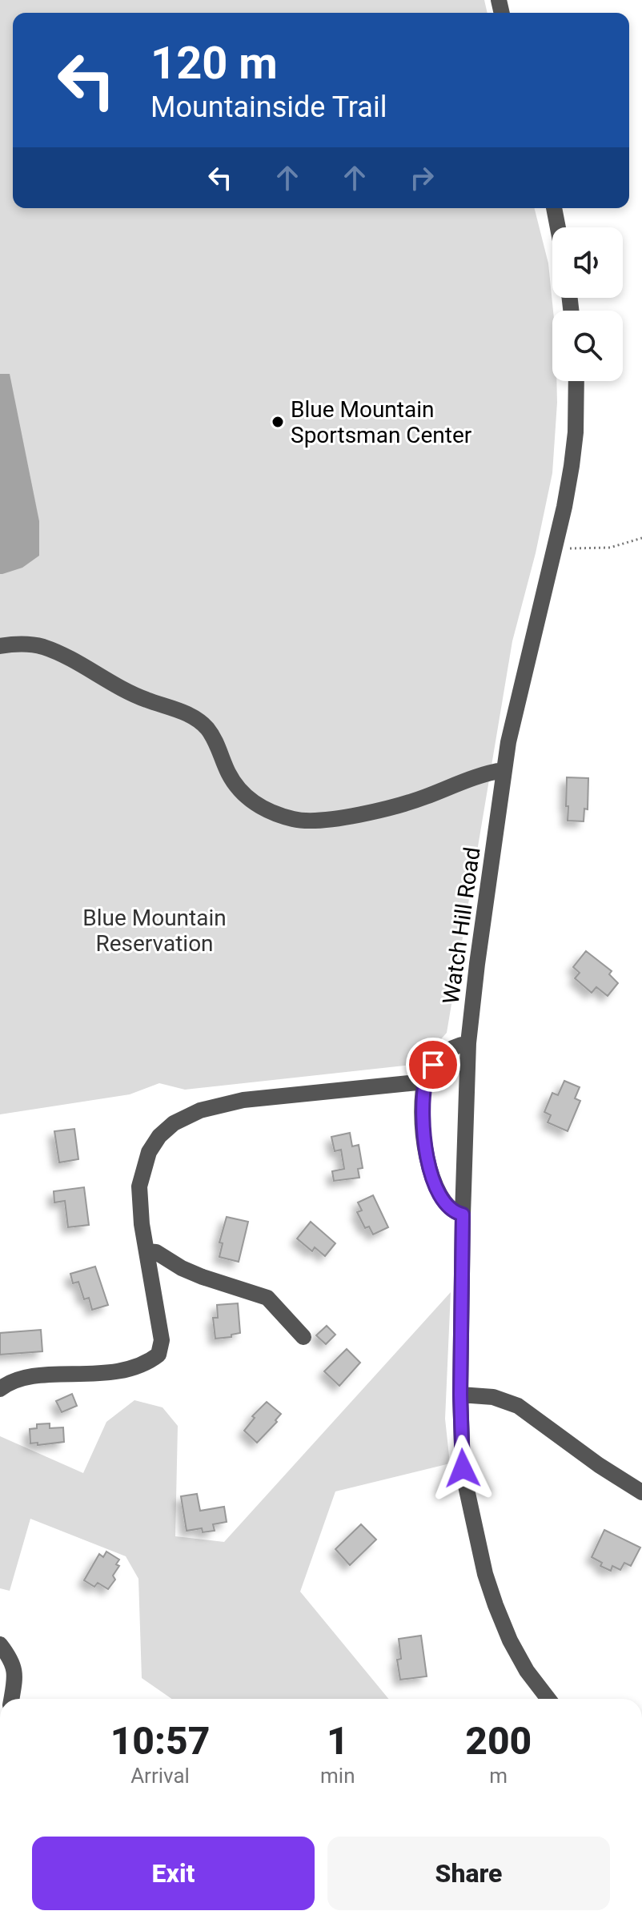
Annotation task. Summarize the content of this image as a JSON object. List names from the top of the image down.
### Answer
{
  "streets": {
    "street": ["Watch Hill Road"]
  },
  "parks": ["Blue Mountain Reservation"],
  "places": ["Blue Mountain Sportsman Center"],
  "page": {
    "turn": ["120 m", "Mountainside Trail"],
    "eta": [
      "10:57",
      "Arrival",
      "1",
      "min",
      "200",
      "m"
    ],
    "buttons": ["Exit", "Share"]
  }
}
